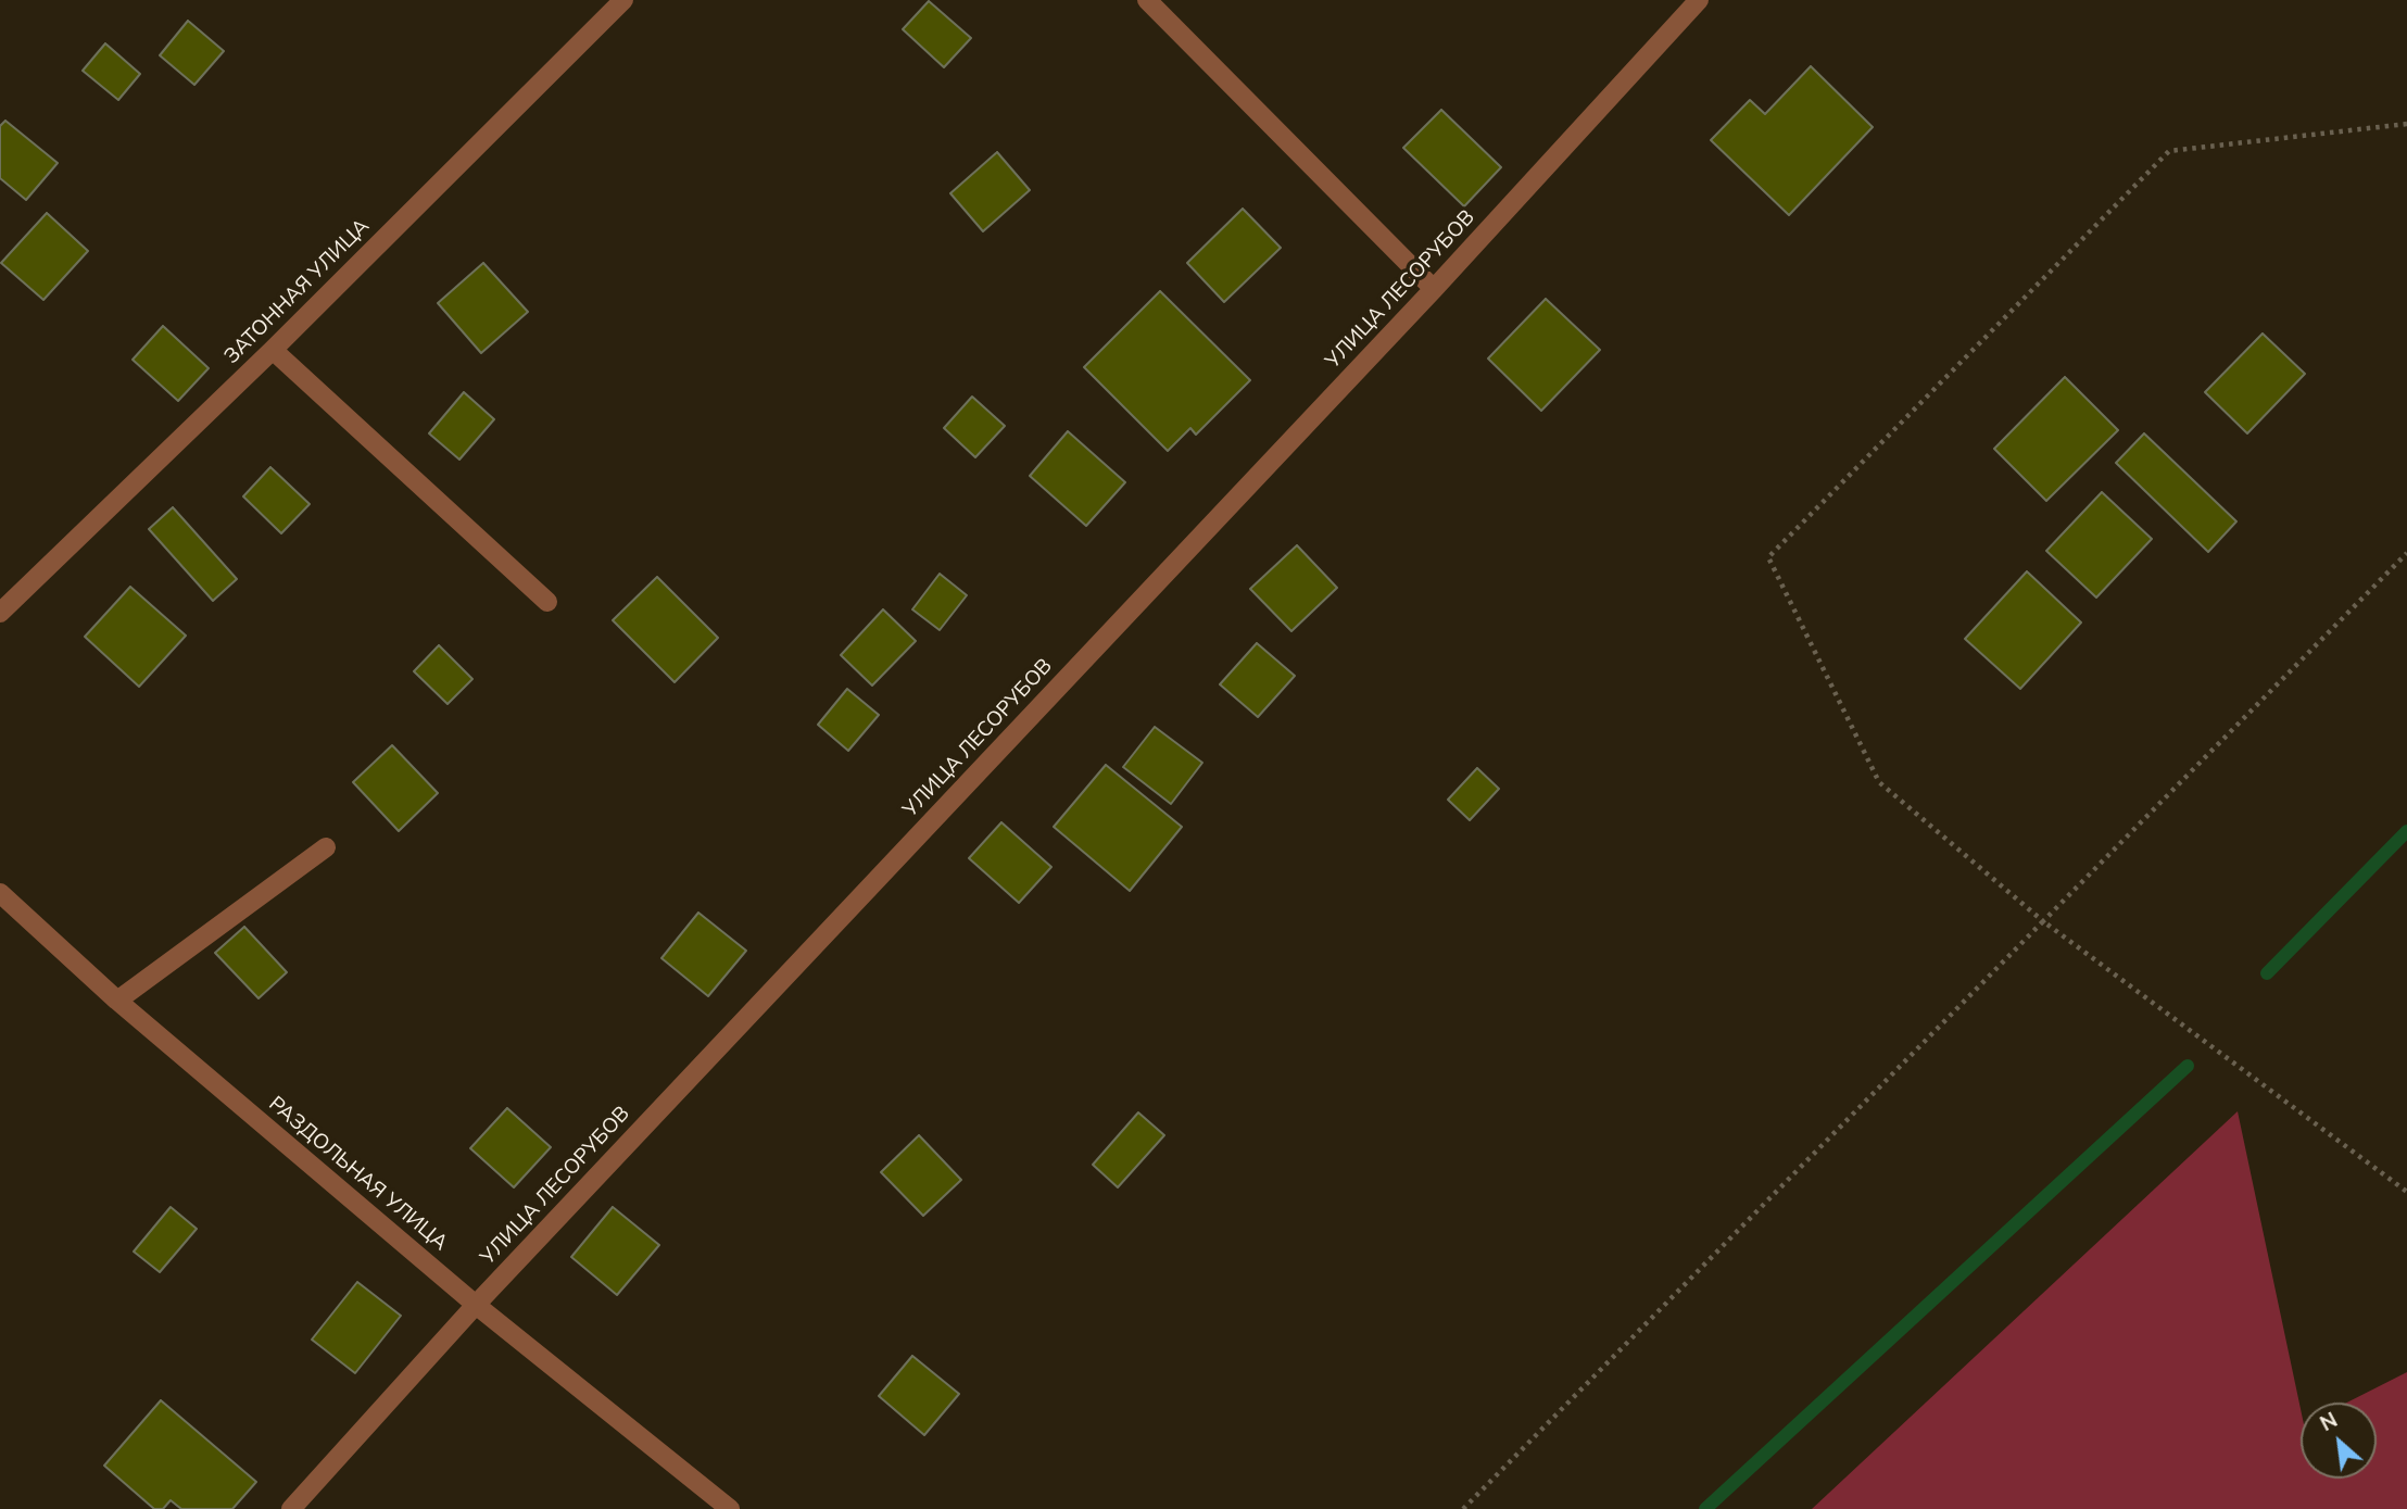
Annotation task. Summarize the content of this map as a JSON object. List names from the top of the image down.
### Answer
{
  "streets": {
    "street": ["УЛИЦА ЛЕСОРУБОВ", "ЗАТОННАЯ УЛИЦА", "РАЗДОЛЬНАЯ УЛИЦА"]
  },
  "crossings": [
    ["УЛИЦА ЛЕСОРУБОВ", "РАЗДОЛЬНАЯ УЛИЦА"]
  ],
  "north": "top left"
}
